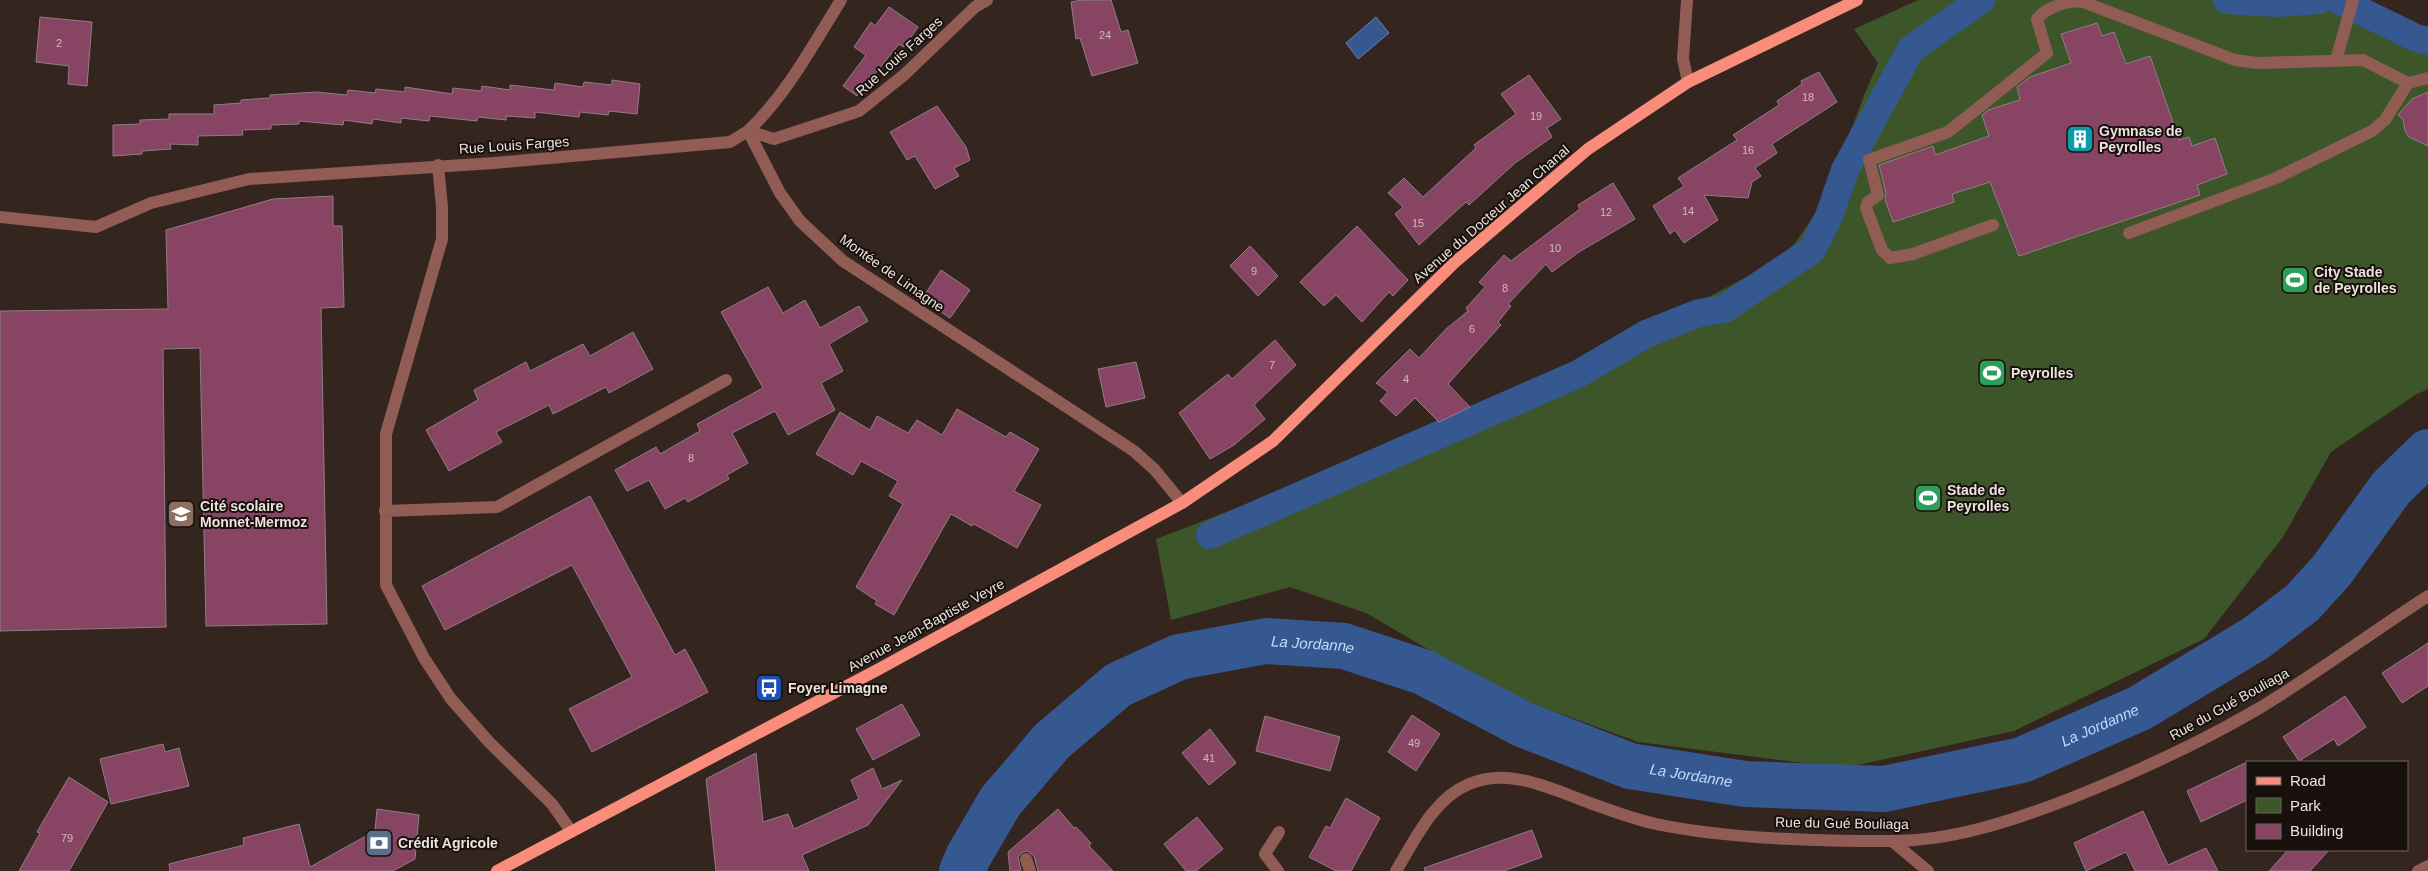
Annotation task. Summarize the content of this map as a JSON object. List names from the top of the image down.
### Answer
{
  "streets": {
    "main road": ["Avenue du Docteur Jean Chanal", "Avenue Jean-Baptiste Veyre"],
    "street": ["Rue Louis Farges", "Montée de Limagne", "Rue du Gué Bouliaga"]
  },
  "crossings": [
    ["Rue Louis Farges", "Montée de Limagne"],
    ["Avenue du Docteur Jean Chanal", "Montée de Limagne"],
    ["Avenue du Docteur Jean Chanal", "Avenue Jean-Baptiste Veyre"],
    ["Montée de Limagne", "Avenue Jean-Baptiste Veyre"]
  ],
  "water": ["La Jordanne"],
  "places": {
    "building": ["Gymnase de Peyrolles"],
    "sports": ["City Stade de Peyrolles", "Peyrolles", "Stade de Peyrolles"],
    "school or university": ["Cité scolaire Monnet-Mermoz"],
    "bus stop": ["Foyer Limagne"],
    "bank": ["Crédit Agricole"]
  },
  "house_numbers": [
    "24",
    "2",
    "18",
    "19",
    "16",
    "14",
    "12",
    "15",
    "10",
    "9",
    "8",
    "6",
    "7",
    "4",
    "8",
    "49",
    "41",
    "79"
  ],
  "legend": ["Road", "Park", "Building"]
}
